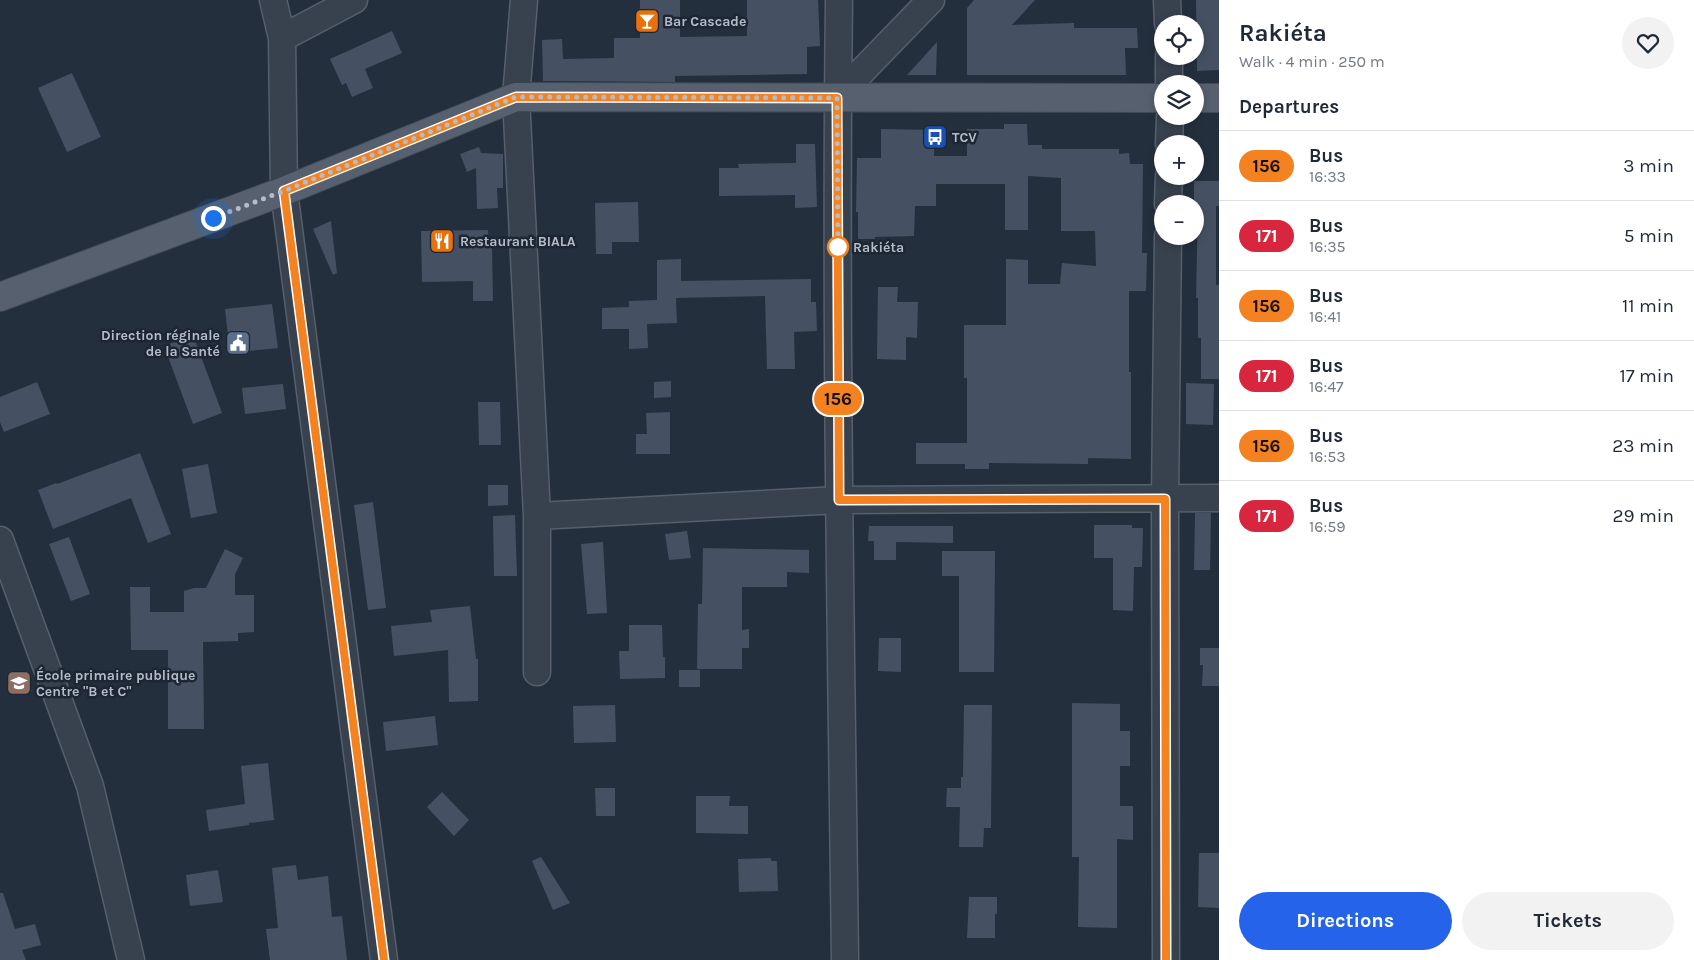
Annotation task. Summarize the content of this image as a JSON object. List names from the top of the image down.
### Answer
{
  "places": {
    "bar": ["Bar Cascade"],
    "bus stop": ["TCV"],
    "restaurant": ["Restaurant BIALA"],
    "other": ["Rakiéta"],
    "public building": ["Direction réginale de la Santé"],
    "school or university": ["École primaire publique Centre \"B et C\""]
  },
  "lines": ["bus line 156"],
  "page": {
    "on_map": "156",
    "heading": [
      ["Rakiéta", "Walk · 4 min · 250 m"],
      "Departures"
    ],
    "map_buttons": ["+", "−"],
    "list": [
      {
        "mark": "156",
        "name": "Bus",
        "note": "16:33",
        "value": "3 min"
      },
      {
        "mark": "171",
        "name": "Bus",
        "note": "16:35",
        "value": "5 min"
      },
      {
        "mark": "156",
        "name": "Bus",
        "note": "16:41",
        "value": "11 min"
      },
      {
        "mark": "171",
        "name": "Bus",
        "note": "16:47",
        "value": "17 min"
      },
      {
        "mark": "156",
        "name": "Bus",
        "note": "16:53",
        "value": "23 min"
      },
      {
        "mark": "171",
        "name": "Bus",
        "note": "16:59",
        "value": "29 min"
      }
    ],
    "buttons": ["Directions", "Tickets"]
  }
}
